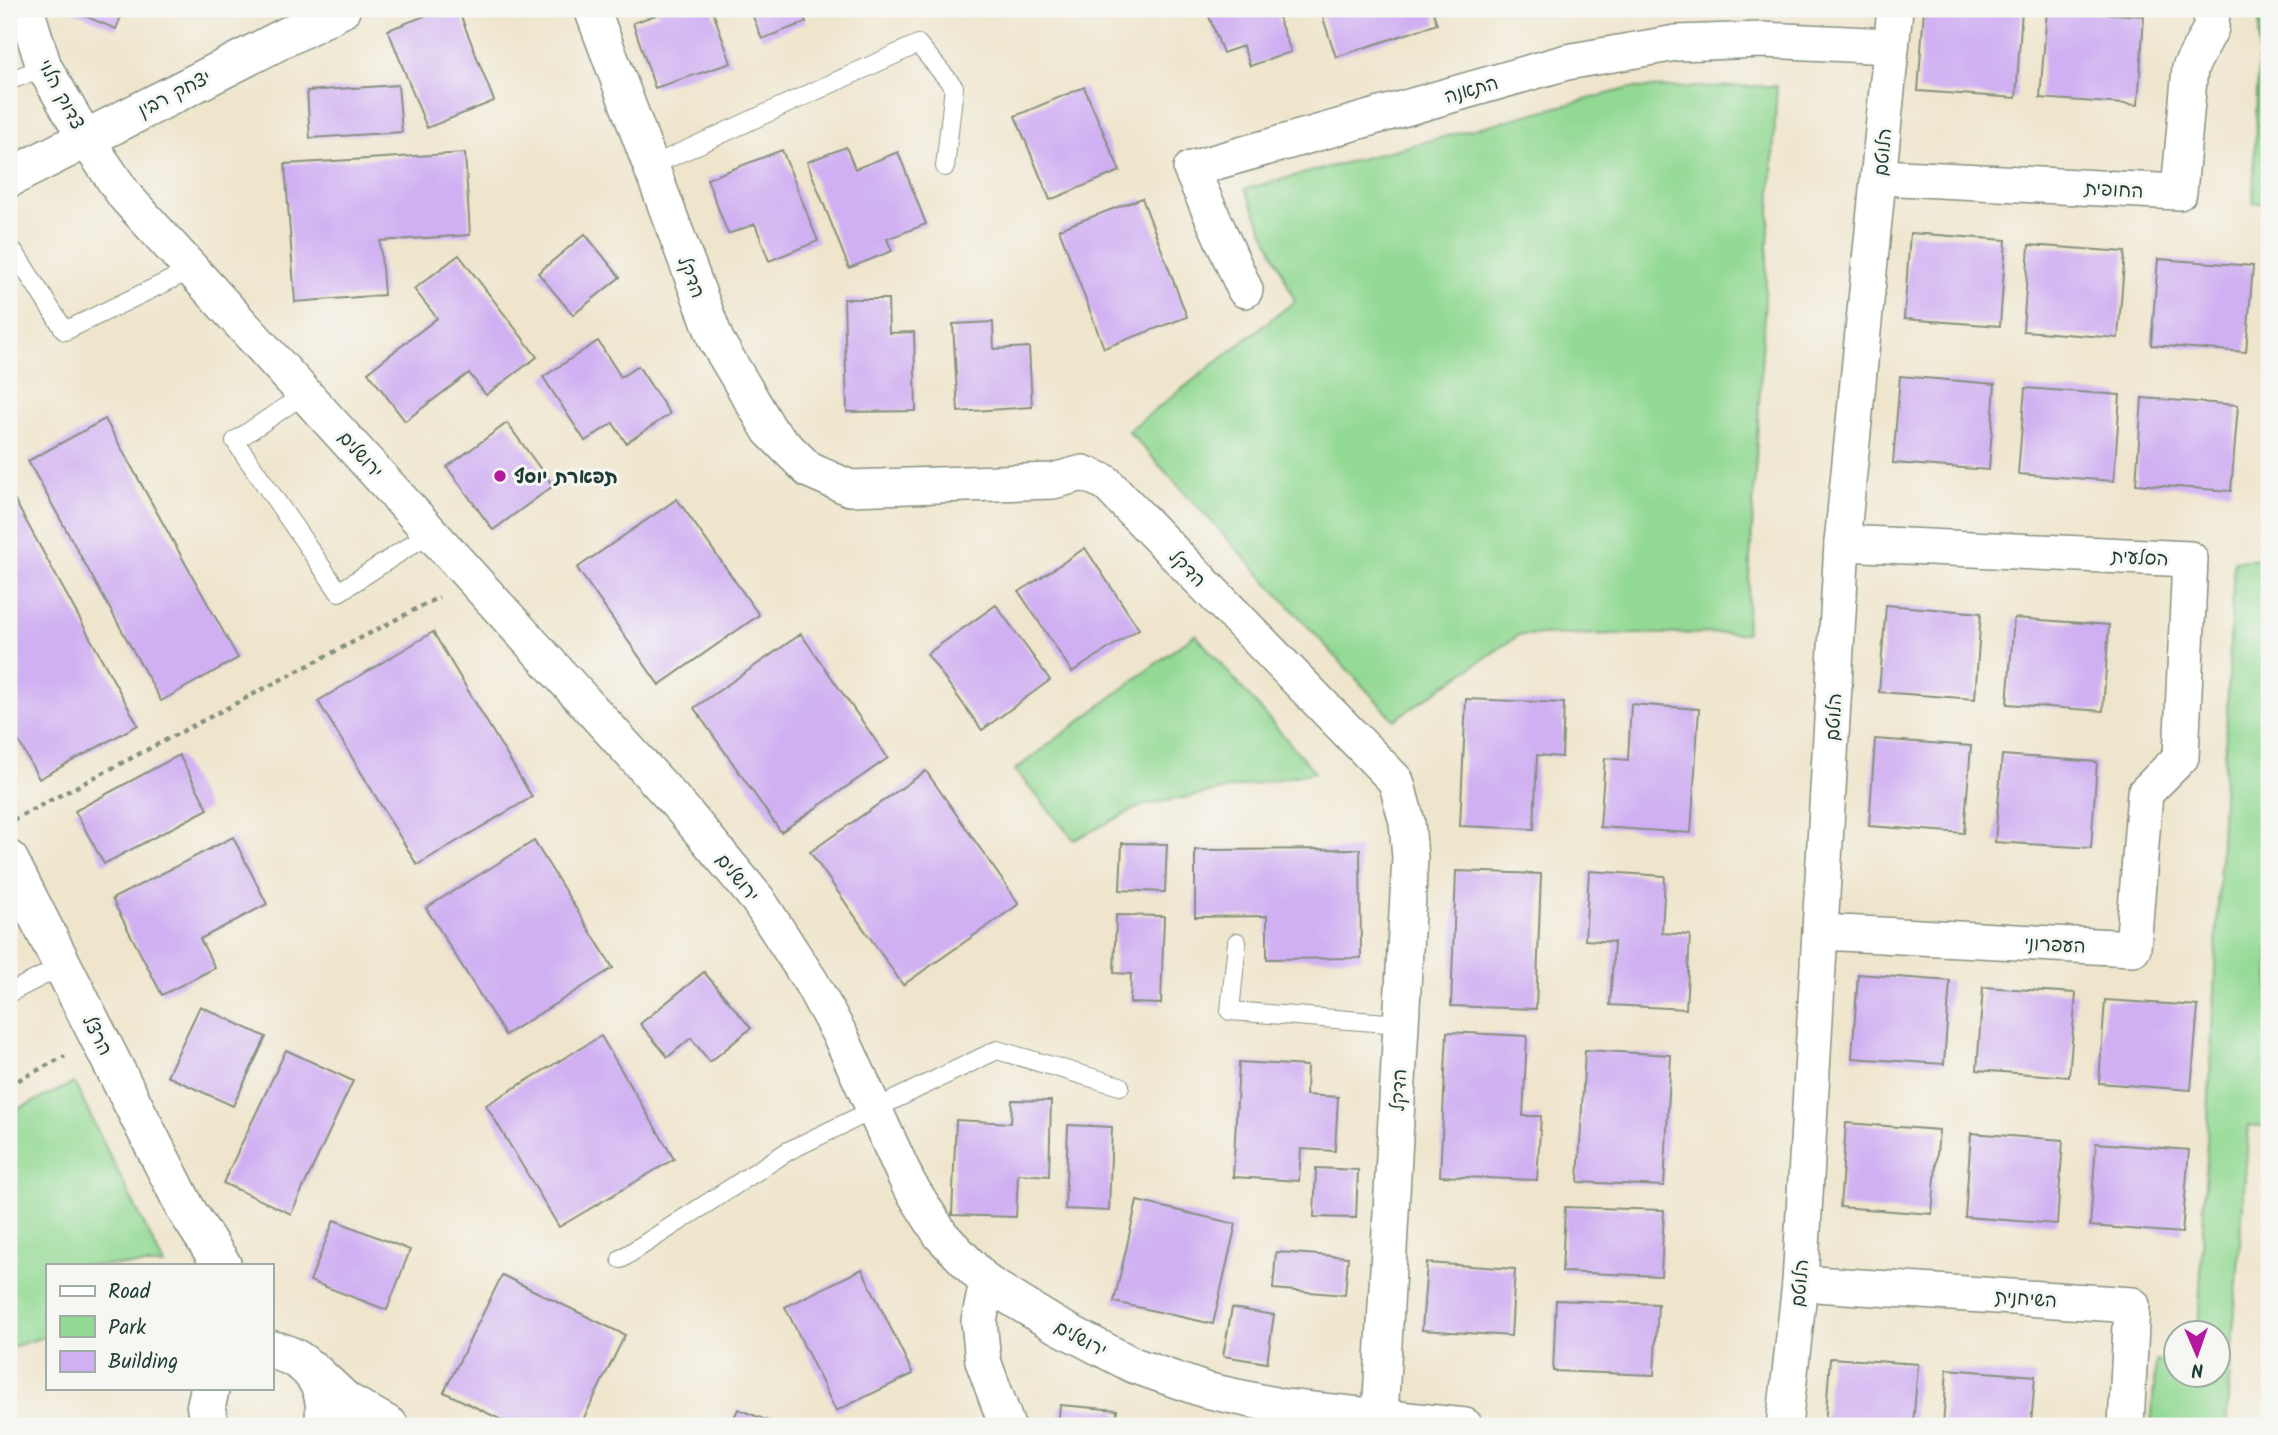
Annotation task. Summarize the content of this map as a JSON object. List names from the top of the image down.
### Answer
{
  "streets": {
    "street": [
      "התאנה",
      "יצחק רבין",
      "צדוק הלוי",
      "הלוטם",
      "החופית",
      "הדקל",
      "ירושלים",
      "הסלעית",
      "העפרוני",
      "הרצל",
      "השיחנית"
    ]
  },
  "crossings": [
    ["התאנה", "הלוטם"],
    ["יצחק רבין", "צדוק הלוי"],
    ["יצחק רבין", "ירושלים"],
    ["צדוק הלוי", "ירושלים"],
    ["הלוטם", "החופית"],
    ["הלוטם", "הסלעית"],
    ["הלוטם", "העפרוני"],
    ["הלוטם", "השיחנית"],
    ["הדקל", "ירושלים"],
    ["הסלעית", "העפרוני"]
  ],
  "places": ["תפארת יוסף"],
  "legend": ["Road", "Park", "Building"],
  "north": "bottom"
}
